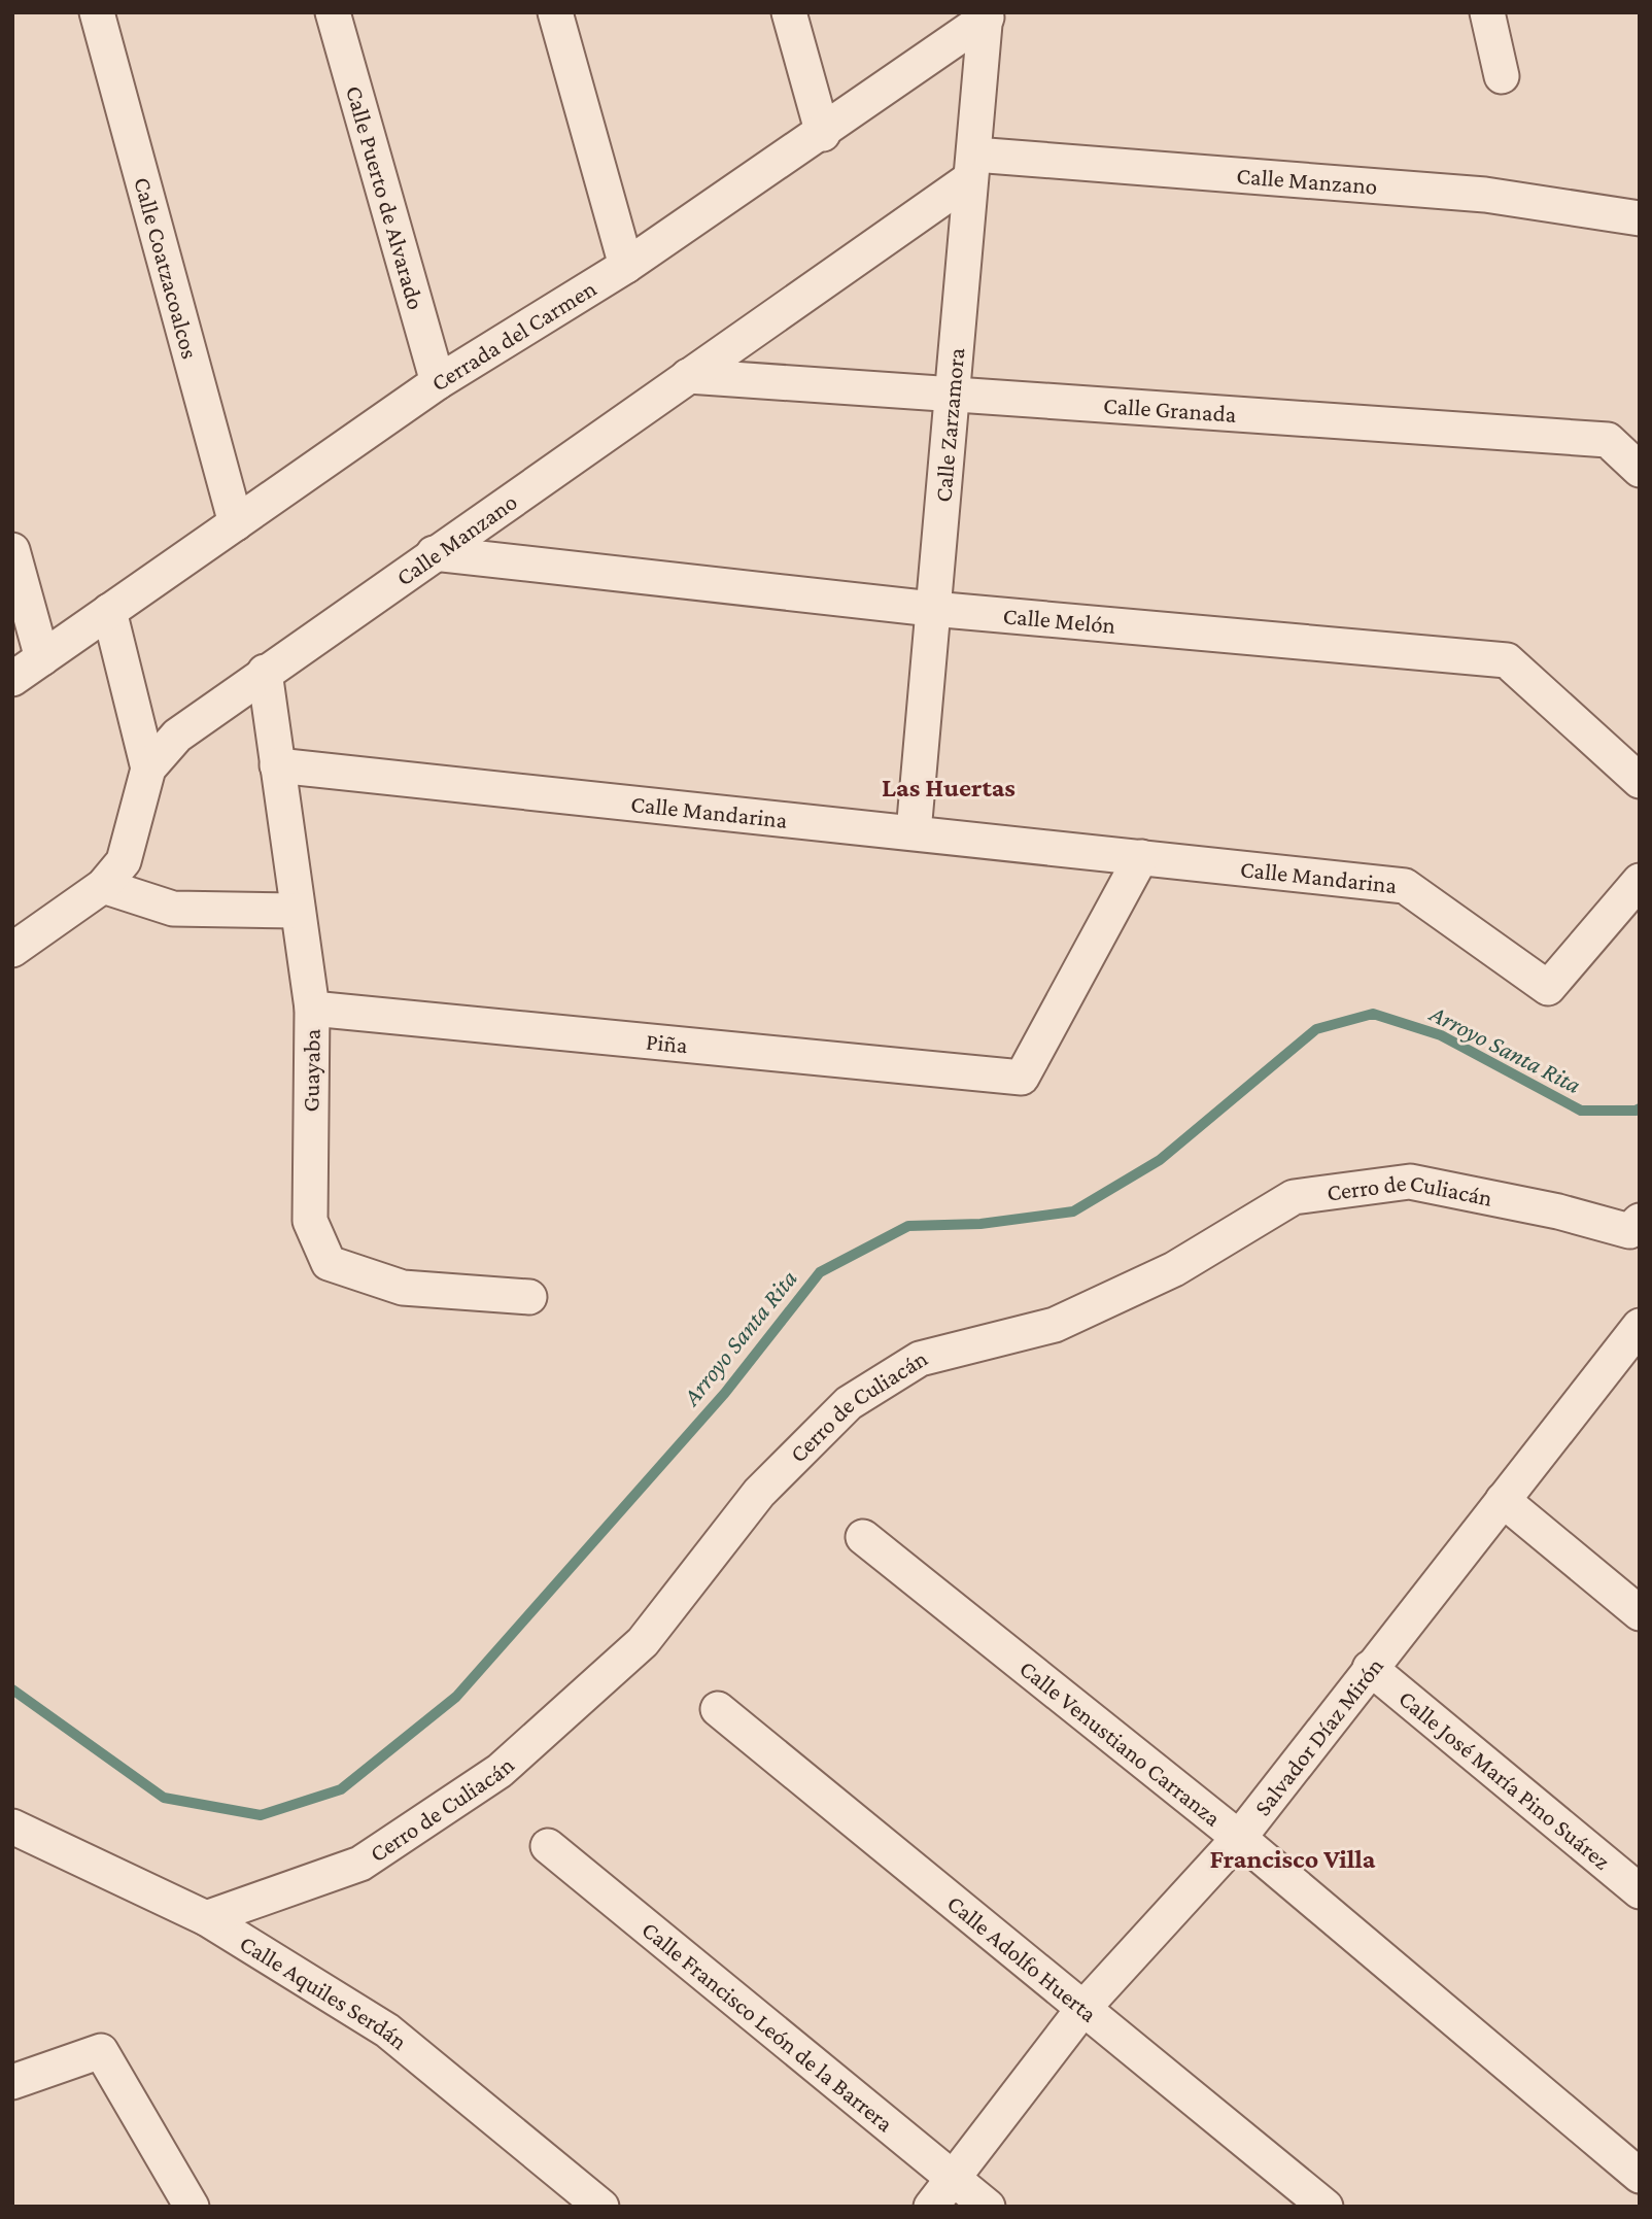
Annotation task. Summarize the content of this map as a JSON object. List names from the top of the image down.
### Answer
{
  "streets": {
    "street": [
      "Calle Manzano",
      "Calle Puerto de Alvarado",
      "Calle Coatzacoalcos",
      "Cerrada del Carmen",
      "Calle Granada",
      "Calle Zarzamora",
      "Calle Melón",
      "Calle Mandarina",
      "Piña",
      "Guayaba",
      "Cerro de Culiacán",
      "Salvador Díaz Mirón",
      "Calle Venustiano Carranza",
      "Calle José María Pino Suárez",
      "Calle Adolfo Huerta",
      "Calle Aquiles Serdán",
      "Calle Francisco León de la Barrera"
    ]
  },
  "crossings": [
    ["Calle Manzano", "Calle Granada"],
    ["Calle Manzano", "Calle Zarzamora"],
    ["Calle Manzano", "Calle Melón"],
    ["Calle Manzano", "Guayaba"],
    ["Calle Puerto de Alvarado", "Cerrada del Carmen"],
    ["Calle Coatzacoalcos", "Cerrada del Carmen"],
    ["Cerrada del Carmen", "Calle Zarzamora"],
    ["Calle Granada", "Calle Zarzamora"],
    ["Calle Zarzamora", "Calle Melón"],
    ["Calle Zarzamora", "Calle Mandarina"],
    ["Calle Mandarina", "Piña"],
    ["Calle Mandarina", "Guayaba"],
    ["Piña", "Guayaba"],
    ["Cerro de Culiacán", "Calle Aquiles Serdán"],
    ["Salvador Díaz Mirón", "Calle Venustiano Carranza"],
    ["Salvador Díaz Mirón", "Calle José María Pino Suárez"],
    ["Salvador Díaz Mirón", "Calle Adolfo Huerta"],
    ["Salvador Díaz Mirón", "Calle Francisco León de la Barrera"]
  ],
  "districts": ["Las Huertas", "Francisco Villa"],
  "water": ["Arroyo Santa Rita"]
}
